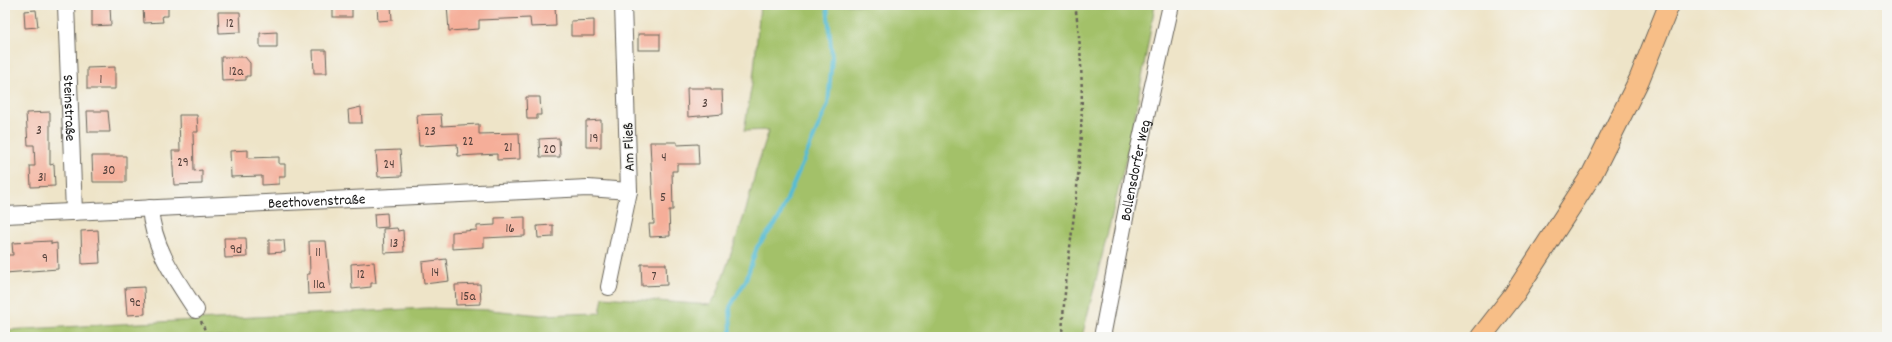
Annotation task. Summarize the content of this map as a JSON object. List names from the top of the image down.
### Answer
{
  "streets": {
    "street": [
      "Steinstraße",
      "Am Fließ",
      "Bollensdorfer Weg",
      "Beethovenstraße"
    ]
  },
  "crossings": [
    ["Steinstraße", "Beethovenstraße"],
    ["Am Fließ", "Beethovenstraße"]
  ],
  "house_numbers": [
    "12",
    "12a",
    "1",
    "3",
    "3",
    "23",
    "19",
    "22",
    "21",
    "20",
    "4",
    "29",
    "24",
    "30",
    "31",
    "5",
    "16",
    "13",
    "9d",
    "11",
    "9",
    "14",
    "12",
    "7",
    "11a",
    "15a",
    "9c"
  ]
}
